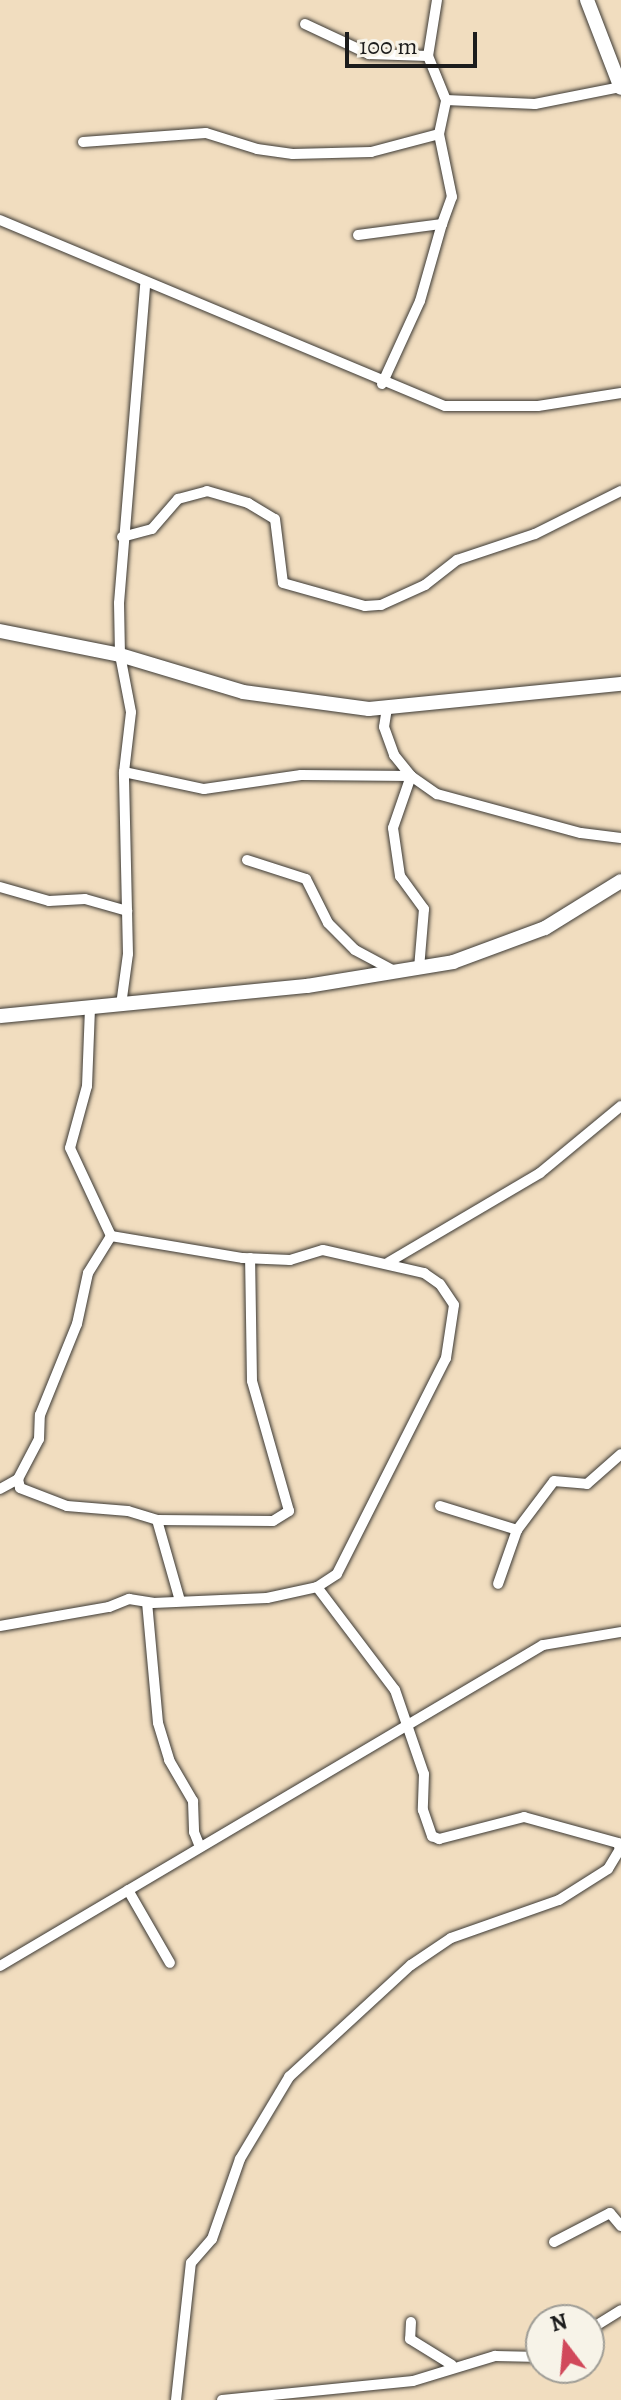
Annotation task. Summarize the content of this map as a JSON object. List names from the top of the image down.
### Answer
{
  "scale_bar": "100 m",
  "north": "top"
}
